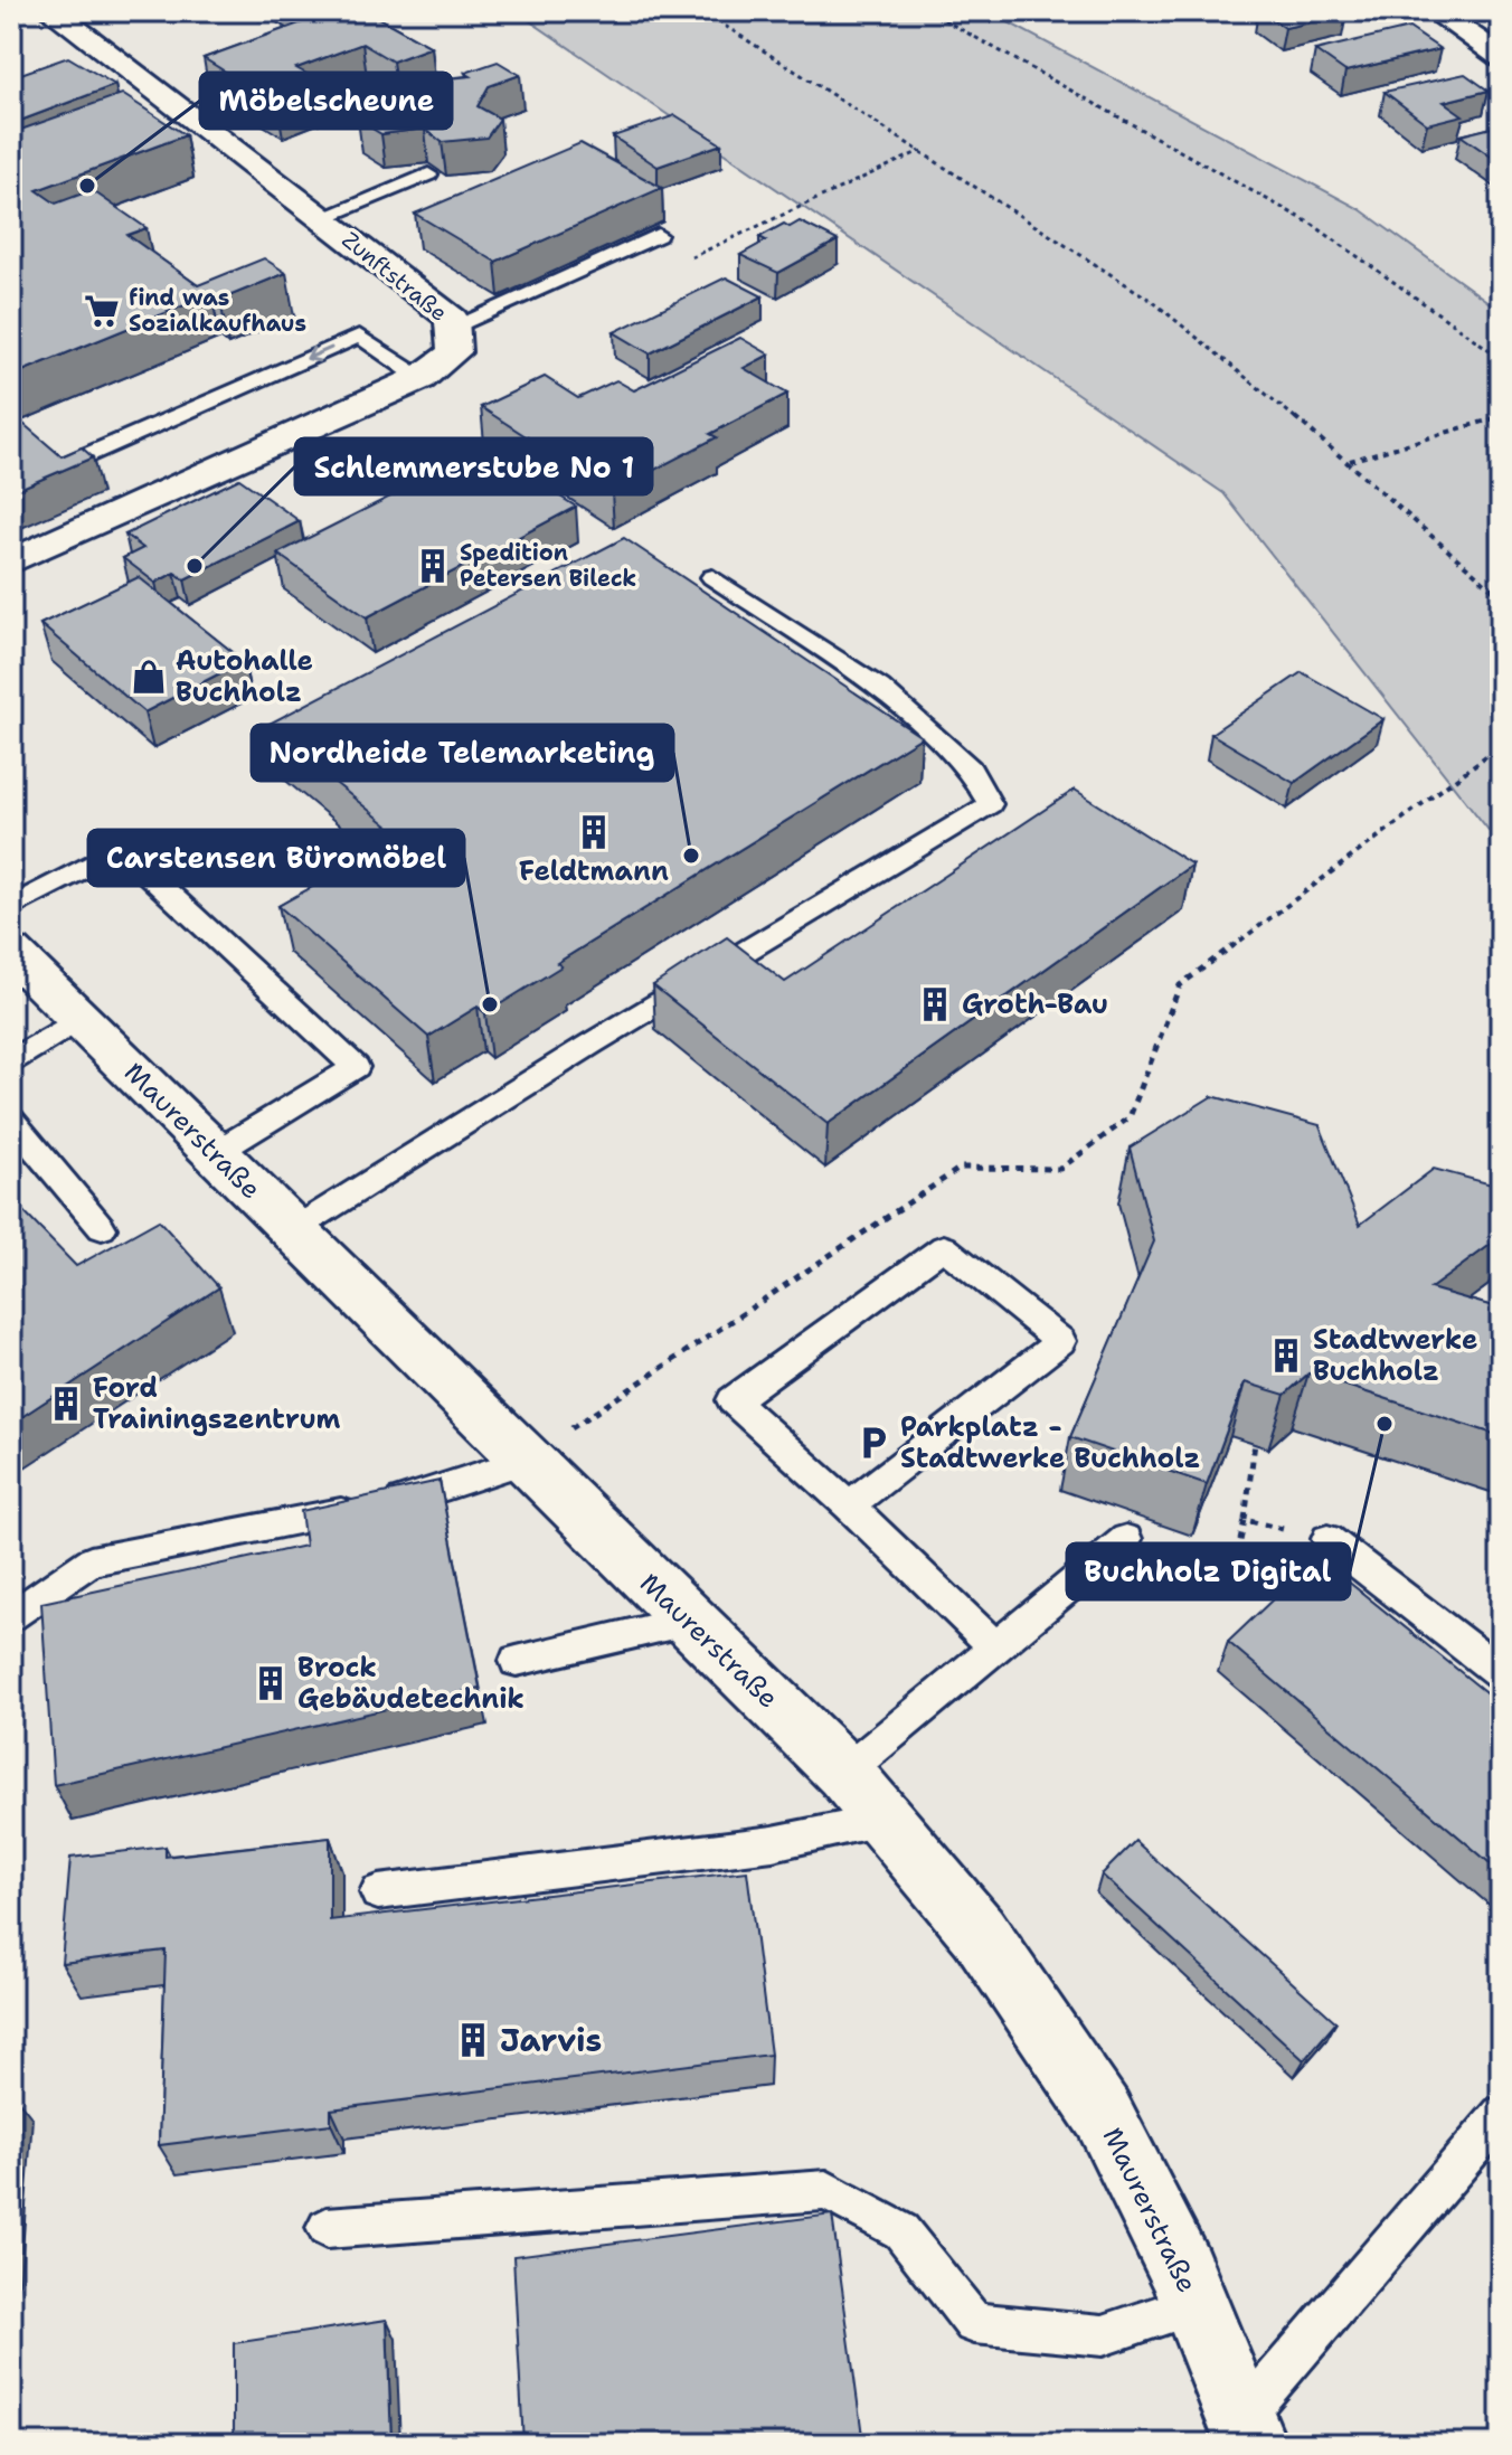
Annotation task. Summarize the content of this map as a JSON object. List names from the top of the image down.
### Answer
{
  "streets": {
    "street": ["Zunftstraße", "Maurerstraße"]
  },
  "places": {
    "other": [
      "Möbelscheune",
      "Schlemmerstube No 1",
      "Nordheide Telemarketing",
      "Carstensen Büromöbel",
      "Buchholz Digital"
    ],
    "supermarket": ["find was Sozialkaufhaus"],
    "building": [
      "Spedition Petersen Bileck",
      "Feldtmann",
      "Groth-Bau",
      "Stadtwerke Buchholz",
      "Ford Trainingszentrum",
      "Brock Gebäudetechnik",
      "Jarvis"
    ],
    "shop": ["Autohalle Buchholz"],
    "parking": ["Parkplatz - Stadtwerke Buchholz"]
  }
}
